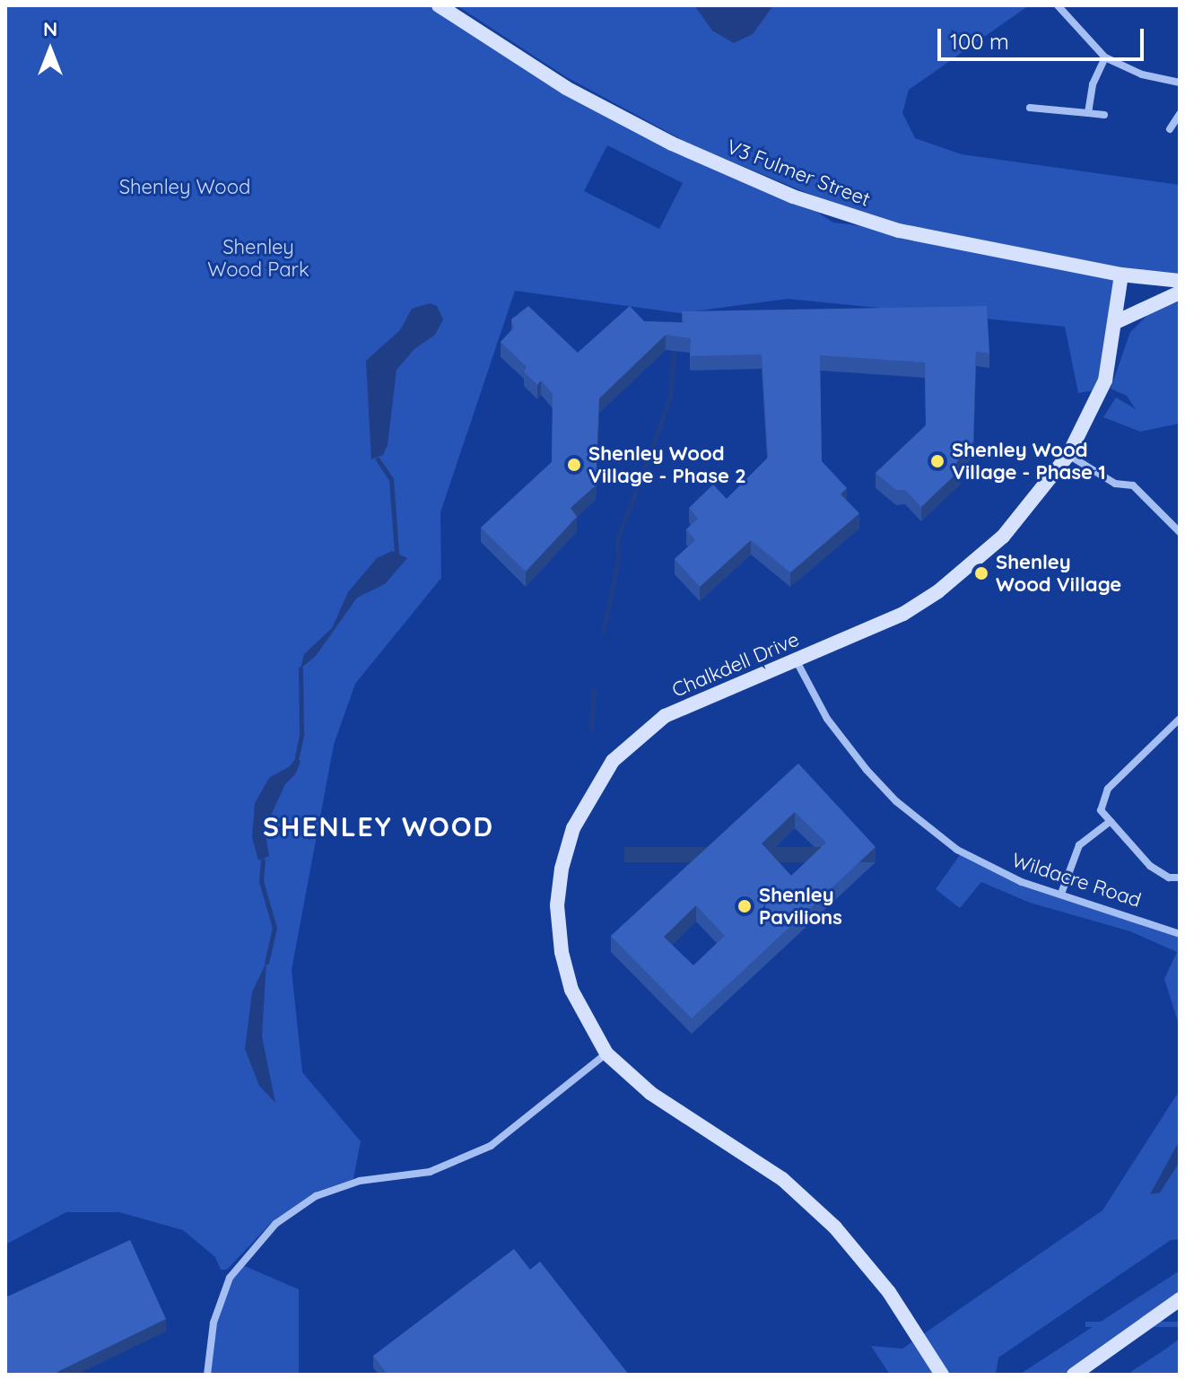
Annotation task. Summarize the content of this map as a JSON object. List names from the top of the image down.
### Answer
{
  "streets": {
    "street": ["V3 Fulmer Street", "Chalkdell Drive", "Wildacre Road"]
  },
  "crossings": [
    ["V3 Fulmer Street", "Chalkdell Drive"],
    ["Chalkdell Drive", "Wildacre Road"]
  ],
  "districts": ["SHENLEY WOOD"],
  "parks": ["Shenley Wood", "Shenley Wood Park"],
  "places": [
    "Shenley Wood Village - Phase 1",
    "Shenley Wood Village - Phase 2",
    "Shenley Wood Village",
    "Shenley Pavilions"
  ],
  "scale_bar": "100 m",
  "north": "top"
}
